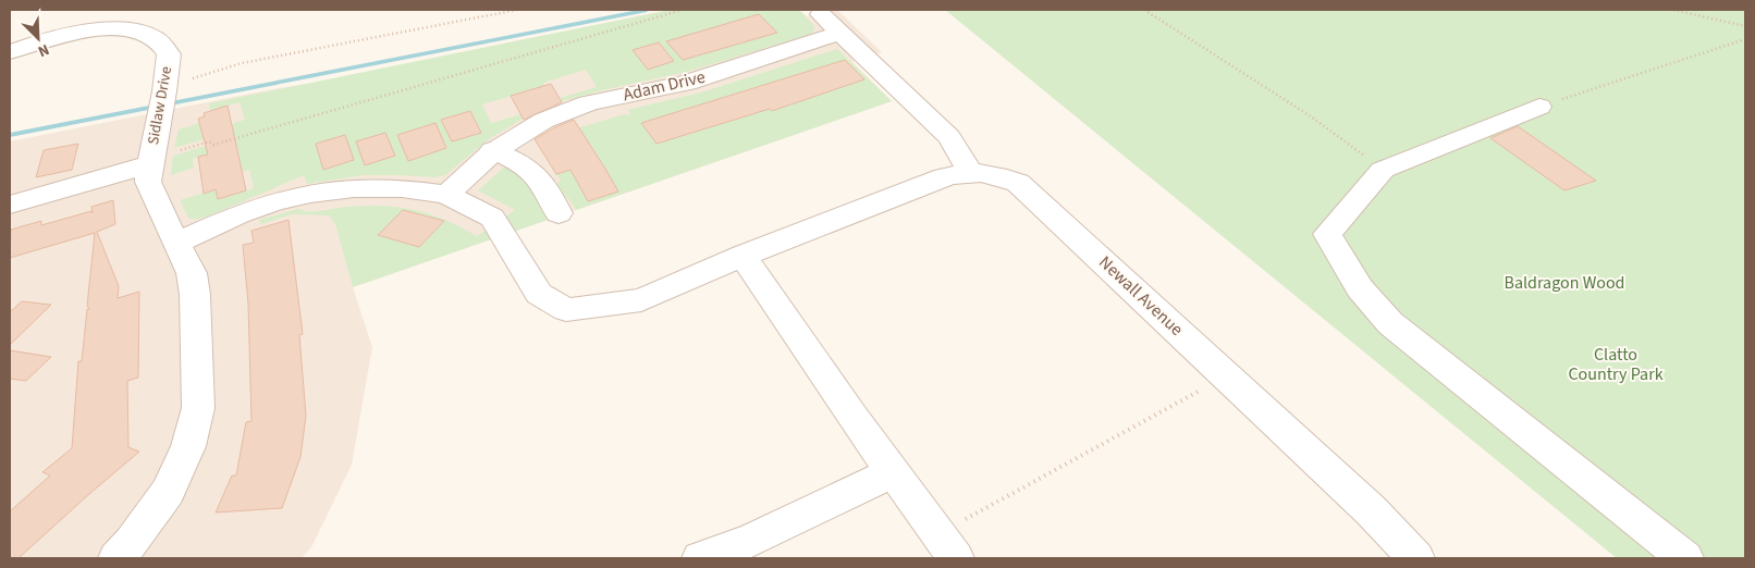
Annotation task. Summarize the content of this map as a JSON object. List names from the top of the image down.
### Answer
{
  "streets": {
    "street": ["Adam Drive", "Sidlaw Drive", "Newall Avenue"]
  },
  "crossings": [
    ["Adam Drive", "Newall Avenue"],
    ["Sidlaw Drive", "Newall Avenue"]
  ],
  "parks": ["Baldragon Wood", "Clatto Country Park"],
  "north": "bottom right"
}
